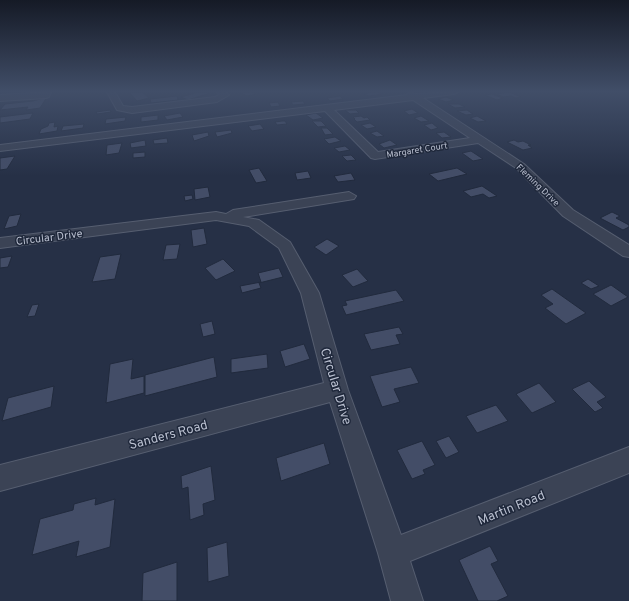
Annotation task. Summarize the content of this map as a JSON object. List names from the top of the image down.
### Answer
{
  "streets": {
    "street": [
      "Margaret Court",
      "Fleming Drive",
      "Circular Drive",
      "Sanders Road",
      "Martin Road"
    ]
  },
  "crossings": [
    ["Margaret Court", "Fleming Drive"],
    ["Circular Drive", "Sanders Road"],
    ["Circular Drive", "Martin Road"]
  ]
}
